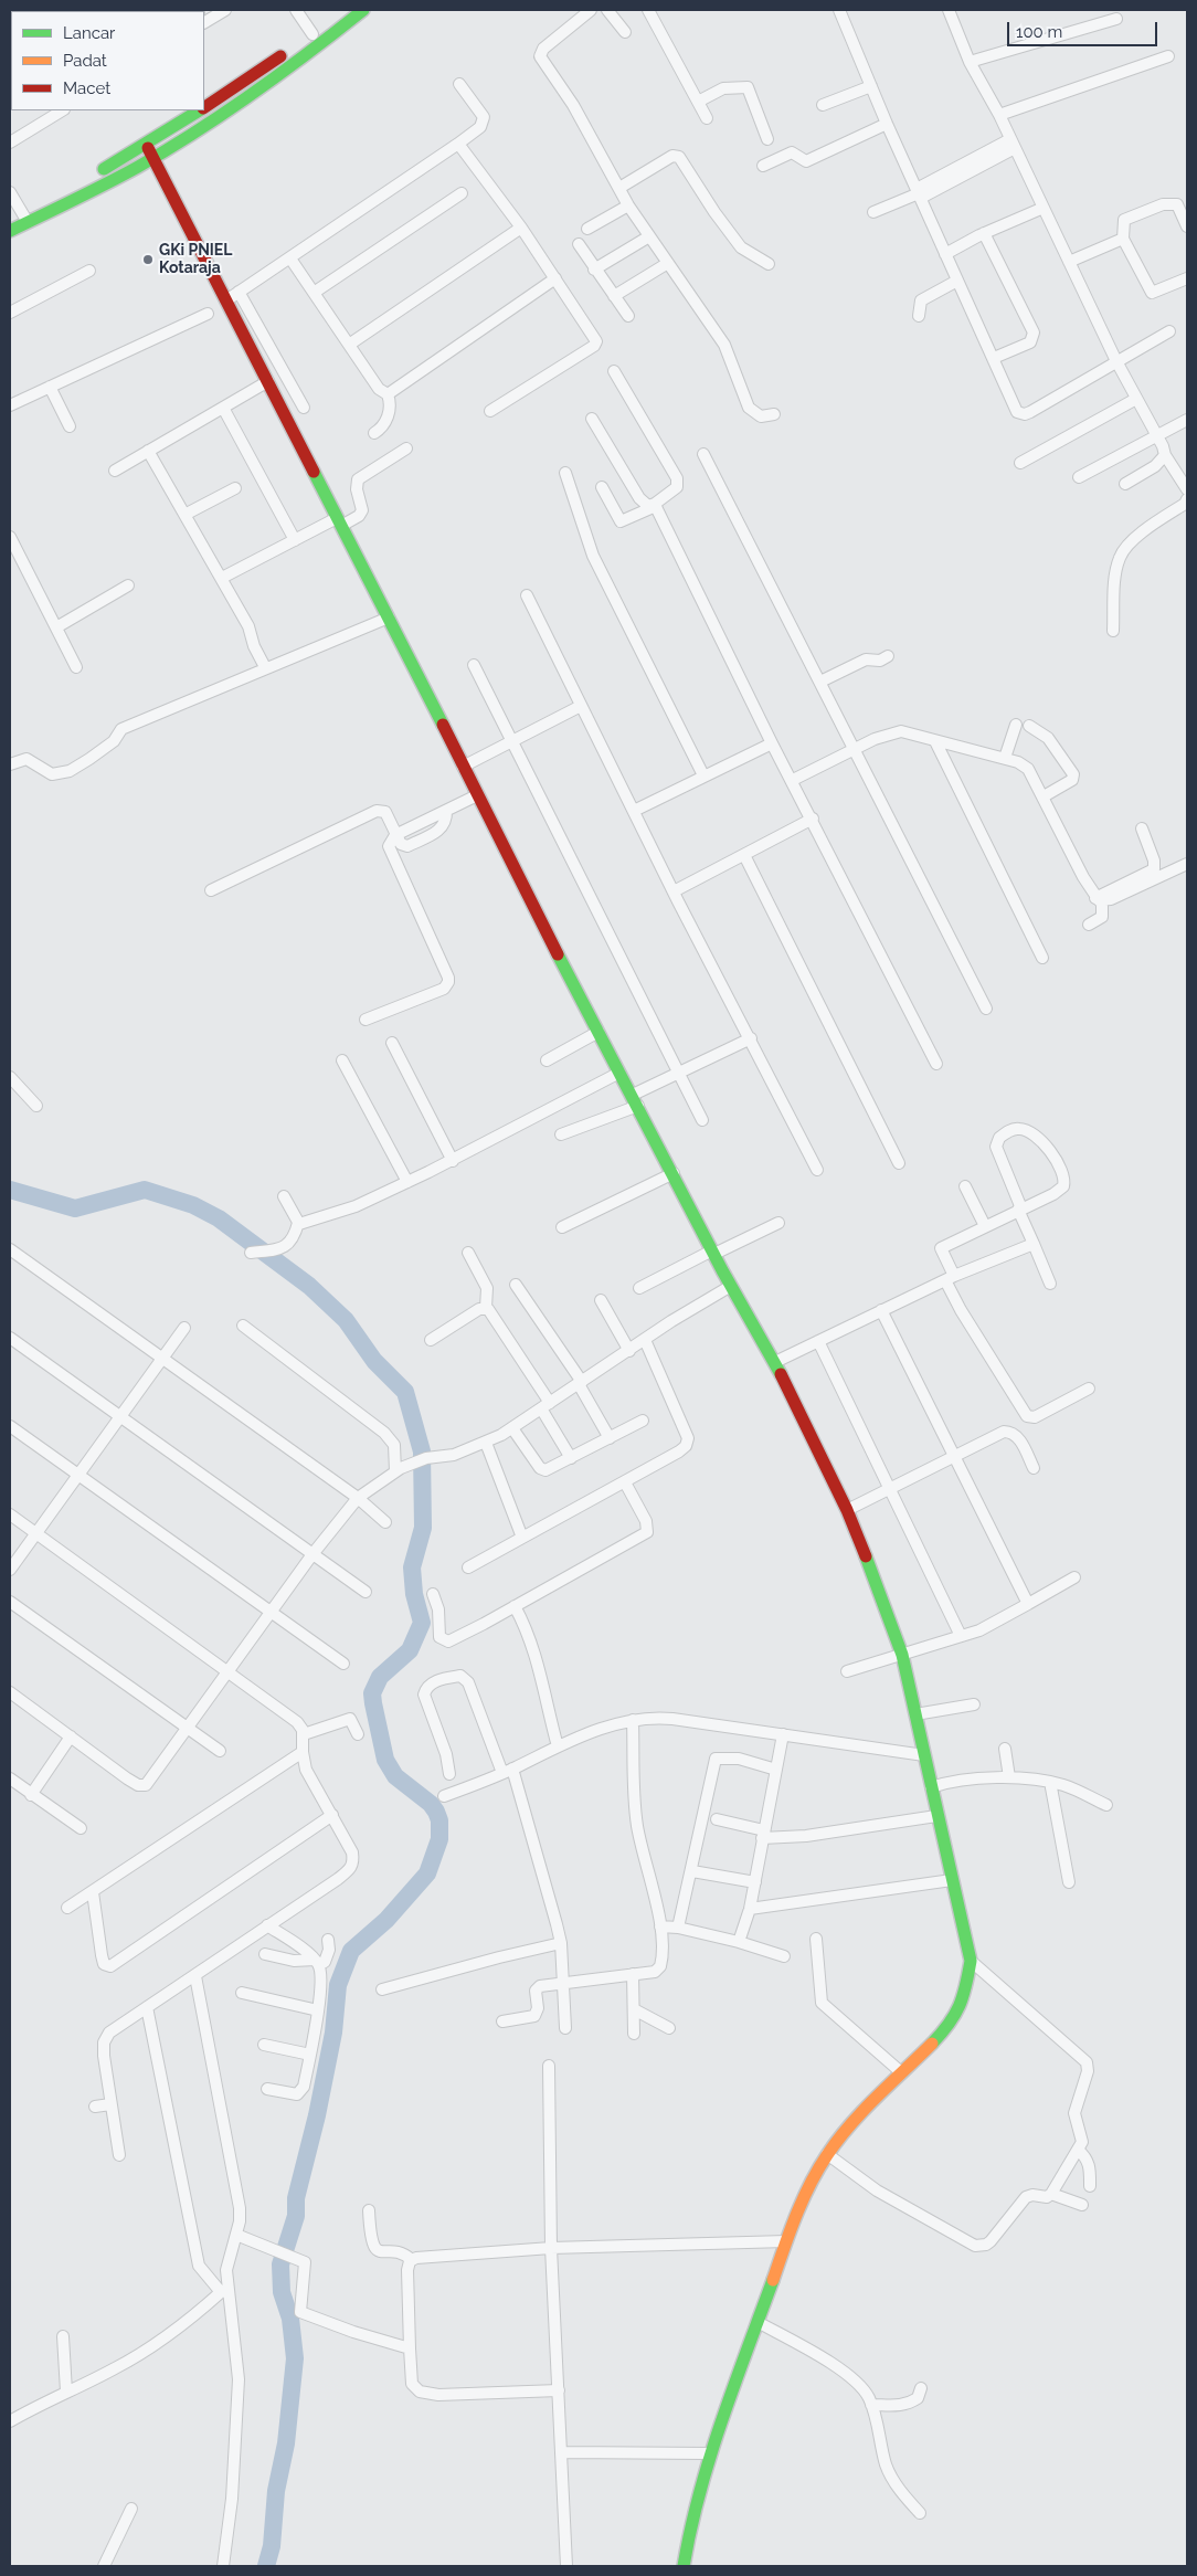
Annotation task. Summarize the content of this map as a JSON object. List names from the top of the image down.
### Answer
{
  "places": ["GKi PNIEL Kotaraja"],
  "legend": ["Lancar", "Padat", "Macet"],
  "scale_bar": "100 m"
}
